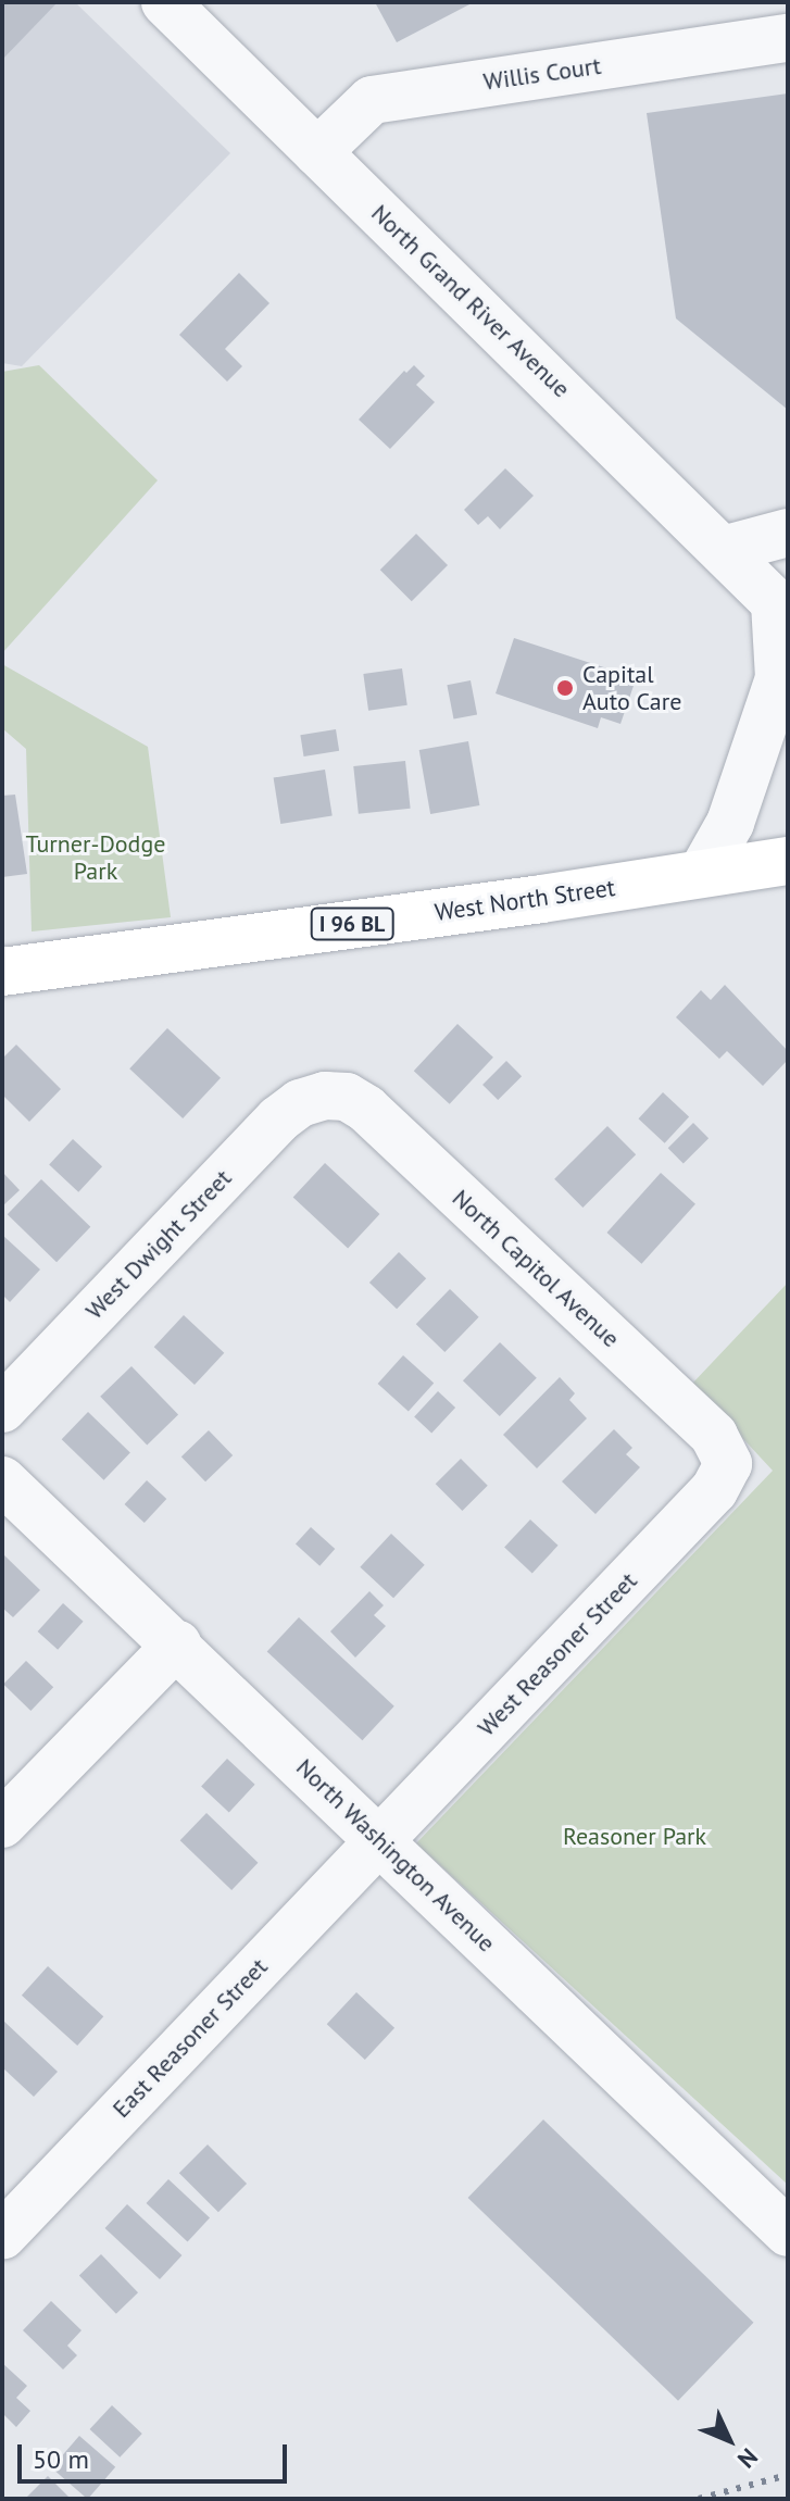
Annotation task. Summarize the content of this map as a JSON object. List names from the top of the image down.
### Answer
{
  "streets": {
    "main road": ["West North Street", "I 96 BL"],
    "street": [
      "Willis Court",
      "North Grand River Avenue",
      "West Dwight Street",
      "North Capitol Avenue",
      "West Reasoner Street",
      "North Washington Avenue",
      "East Reasoner Street"
    ]
  },
  "crossings": [
    ["Willis Court", "North Grand River Avenue"],
    ["North Grand River Avenue", "West North Street"],
    ["West Dwight Street", "North Capitol Avenue"],
    ["North Capitol Avenue", "West Reasoner Street"],
    ["West Reasoner Street", "North Washington Avenue"],
    ["West Reasoner Street", "East Reasoner Street"],
    ["North Washington Avenue", "East Reasoner Street"]
  ],
  "parks": ["Turner-Dodge Park", "Reasoner Park"],
  "places": ["Capital Auto Care"],
  "scale_bar": "50 m",
  "north": "bottom right"
}
